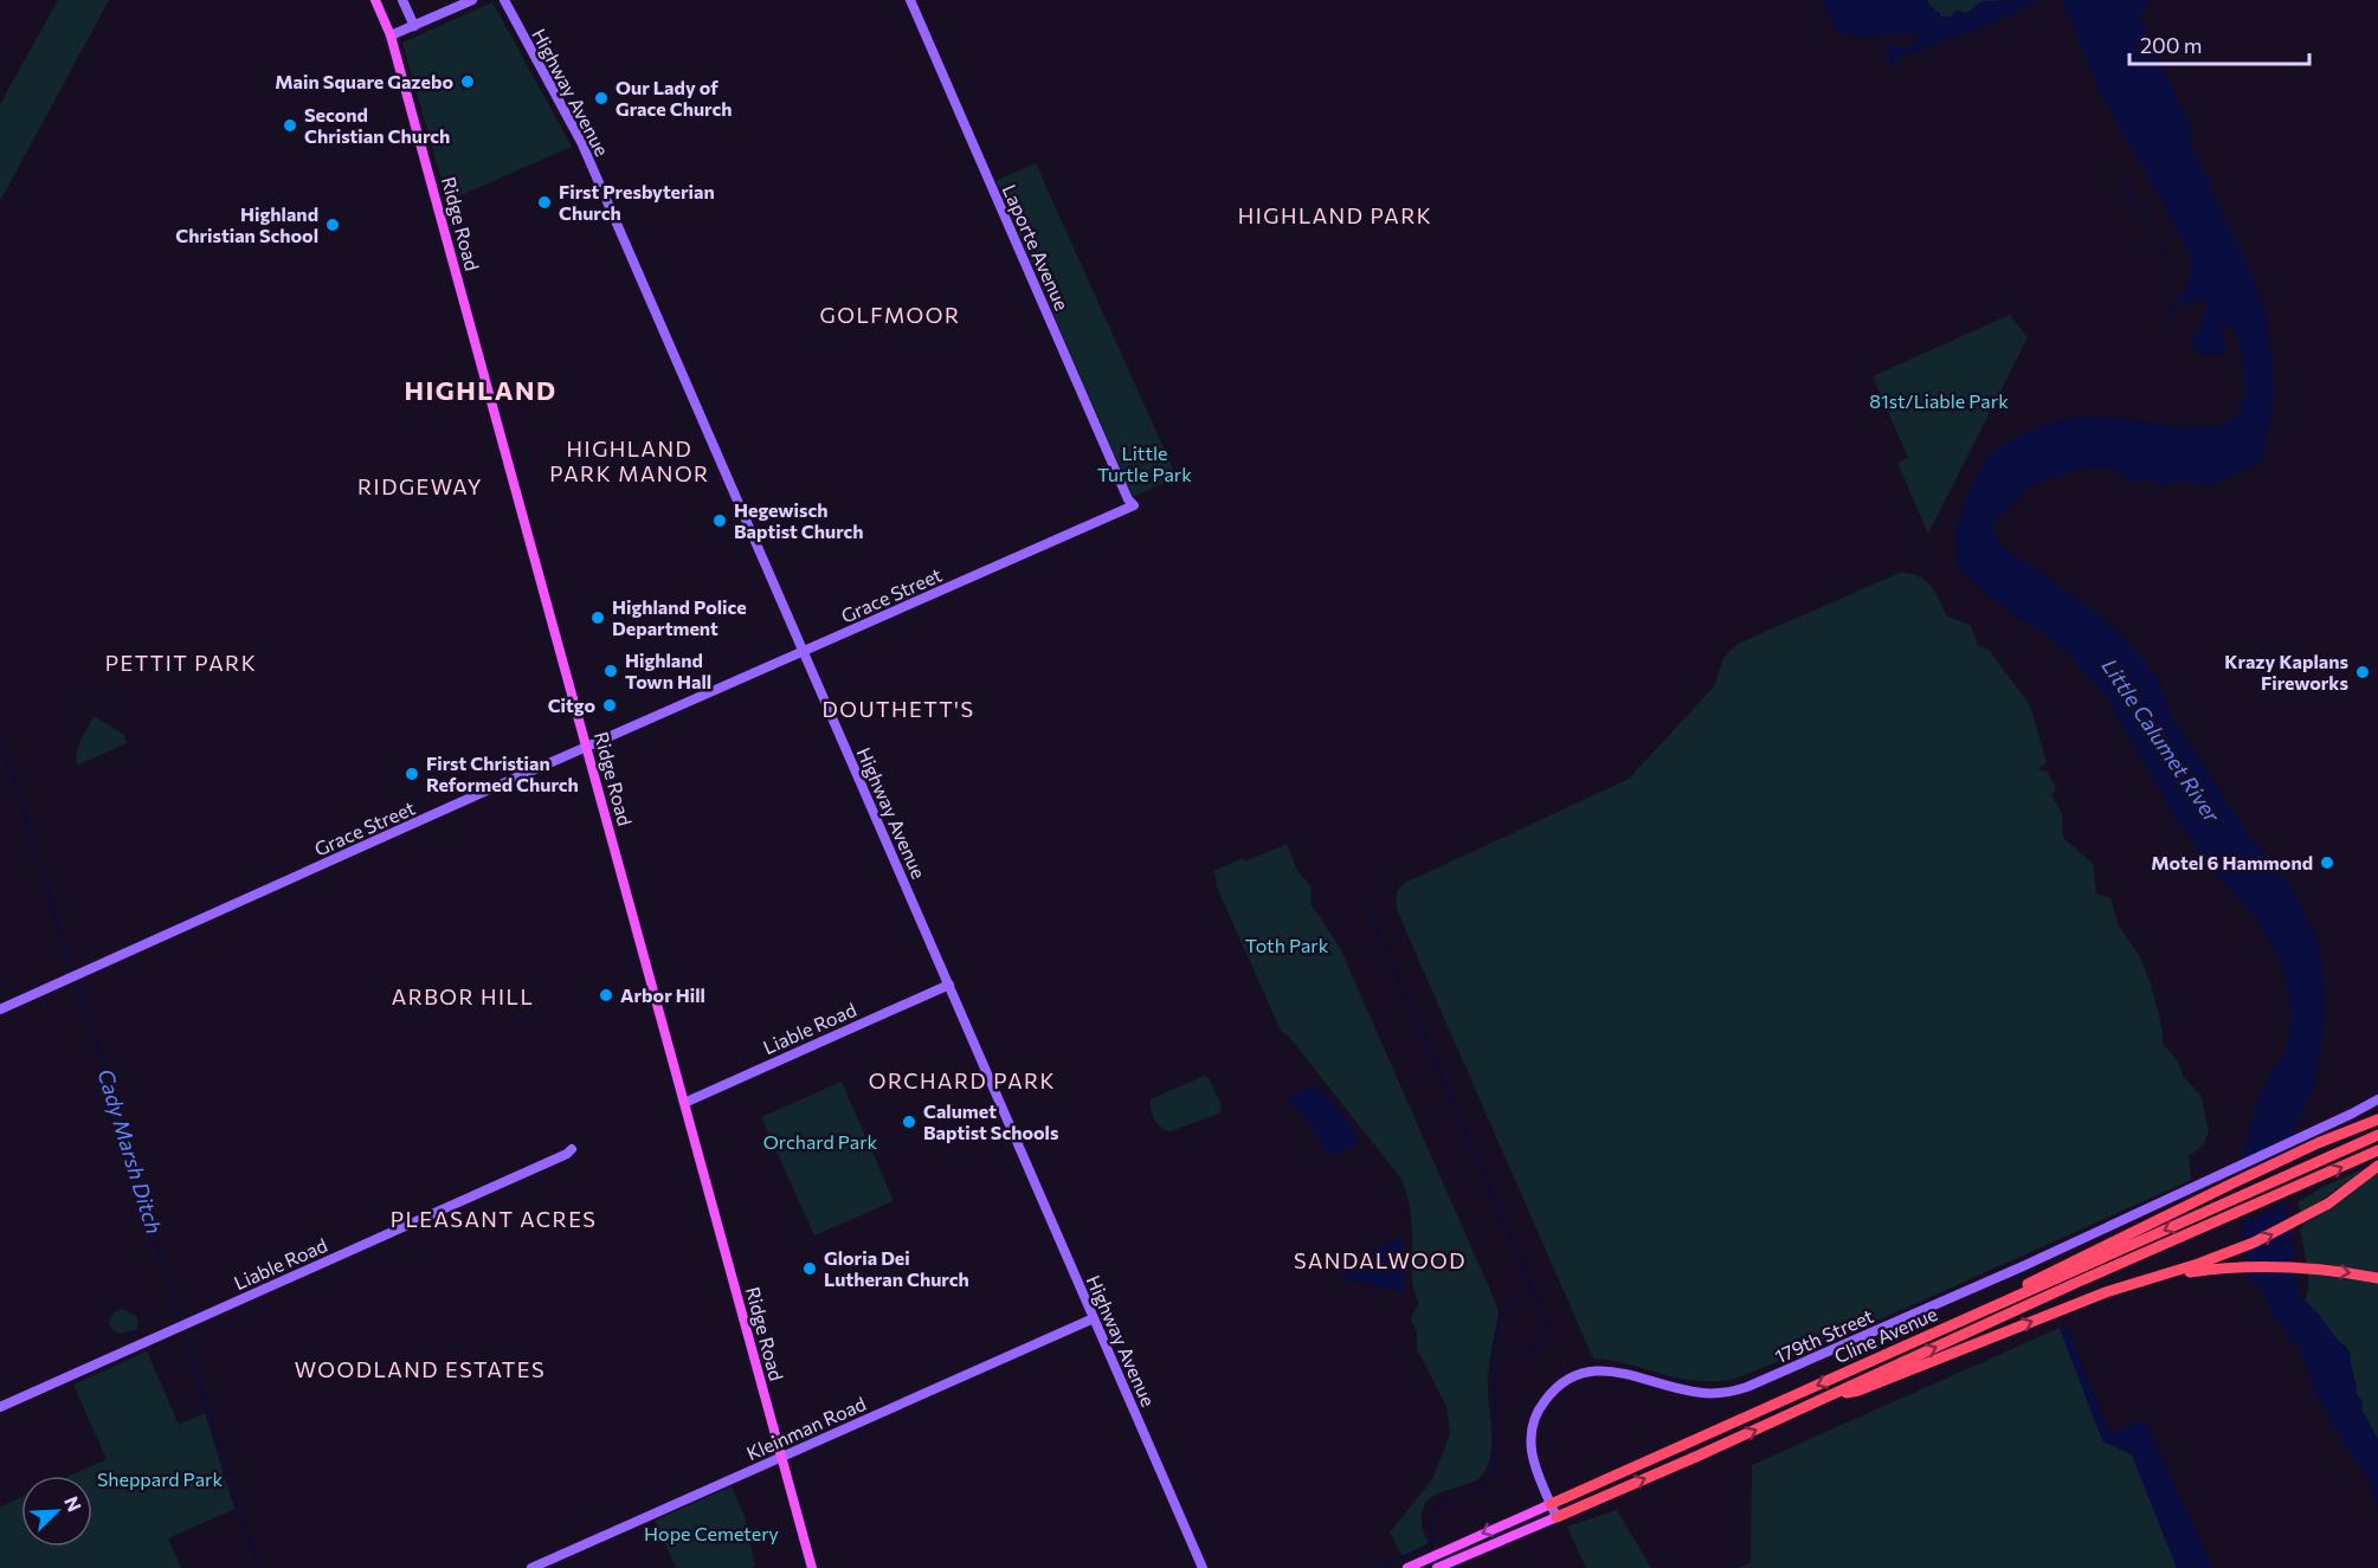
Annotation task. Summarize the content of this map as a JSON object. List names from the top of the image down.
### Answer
{
  "streets": {
    "highway": ["Cline Avenue"],
    "main road": ["Ridge Road"],
    "street": [
      "Highway Avenue",
      "Laporte Avenue",
      "Grace Street",
      "Liable Road",
      "179th Street",
      "Kleinman Road"
    ]
  },
  "crossings": [
    ["Highway Avenue", "Grace Street"],
    ["Highway Avenue", "Liable Road"],
    ["Highway Avenue", "Kleinman Road"],
    ["Ridge Road", "Grace Street"],
    ["Ridge Road", "Liable Road"],
    ["Ridge Road", "Kleinman Road"],
    ["Laporte Avenue", "Grace Street"],
    ["Cline Avenue", "179th Street"]
  ],
  "districts": [
    "HIGHLAND PARK",
    "GOLFMOOR",
    "HIGHLAND",
    "HIGHLAND PARK MANOR",
    "RIDGEWAY",
    "PETTIT PARK",
    "DOUTHETT'S",
    "ARBOR HILL",
    "ORCHARD PARK",
    "PLEASANT ACRES",
    "SANDALWOOD",
    "WOODLAND ESTATES"
  ],
  "water": ["Little Calumet River", "Cady Marsh Ditch"],
  "parks": [
    "81st/Liable Park",
    "Little Turtle Park",
    "Toth Park",
    "Orchard Park",
    "Sheppard Park",
    "Hope Cemetery"
  ],
  "places": [
    "Main Square Gazebo",
    "Our Lady of Grace Church",
    "Second Christian Church",
    "First Presbyterian Church",
    "Highland Christian School",
    "Hegewisch Baptist Church",
    "Highland Police Department",
    "Highland Town Hall",
    "Krazy Kaplans Fireworks",
    "Citgo",
    "First Christian Reformed Church",
    "Motel 6 Hammond",
    "Arbor Hill",
    "Calumet Baptist Schools",
    "Gloria Dei Lutheran Church"
  ],
  "scale_bar": "200 m",
  "north": "top right"
}
